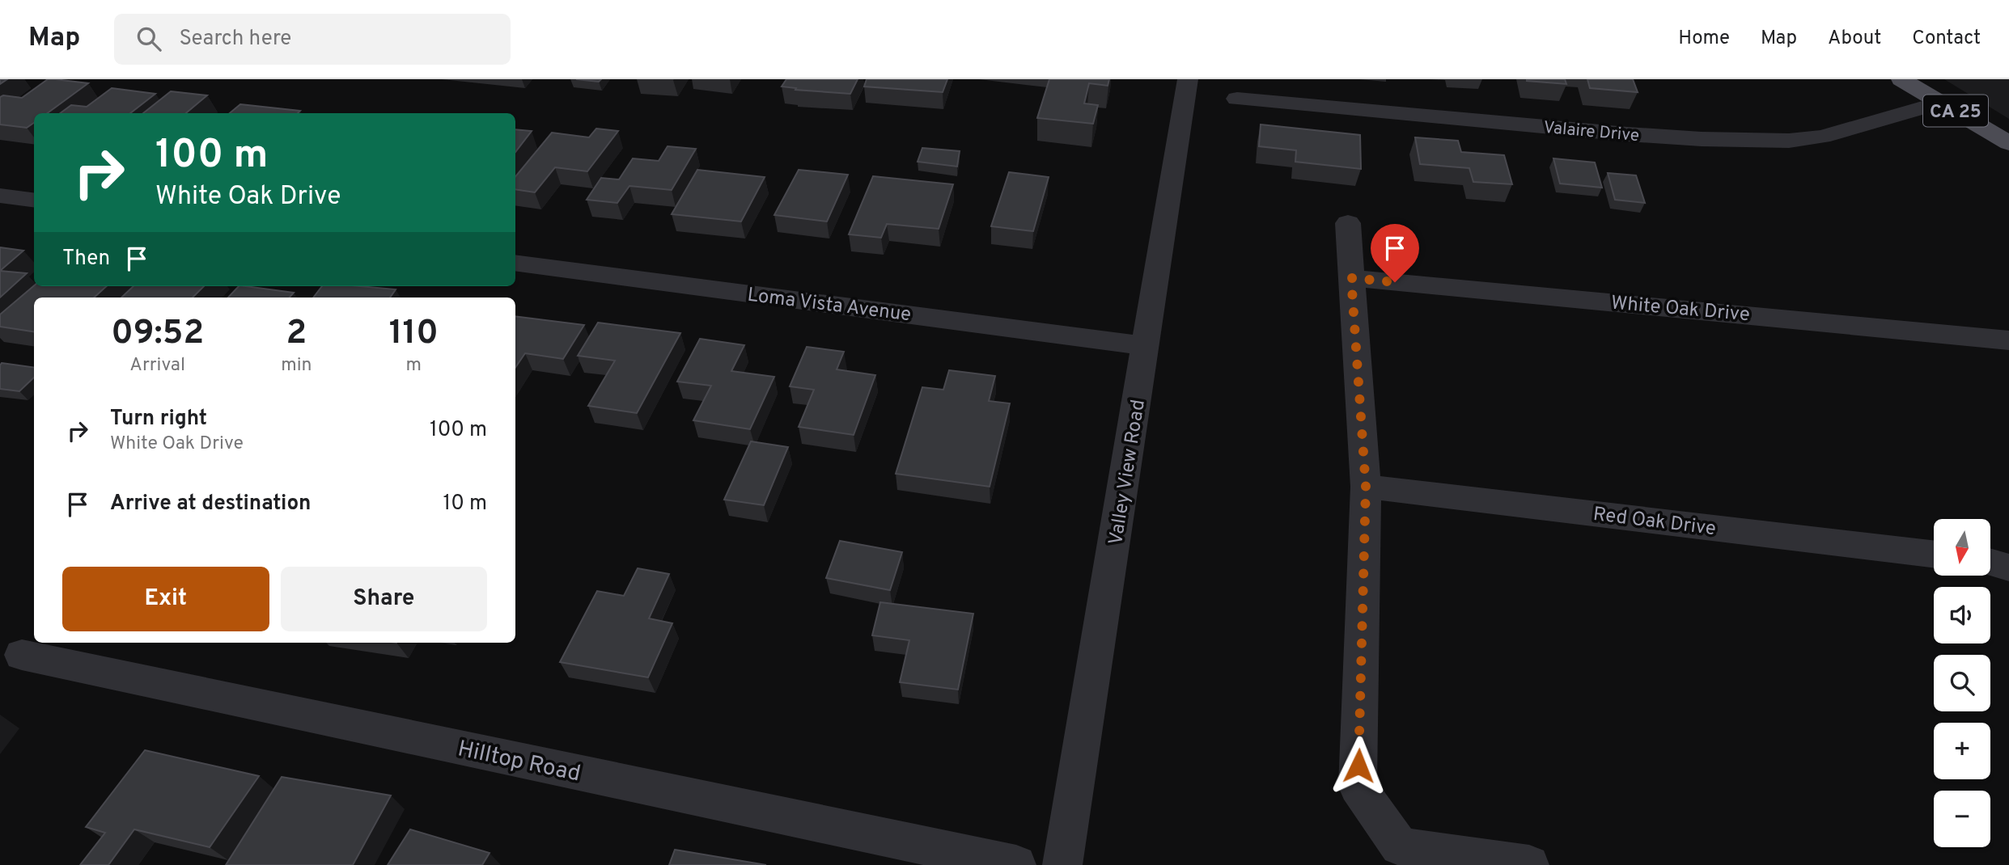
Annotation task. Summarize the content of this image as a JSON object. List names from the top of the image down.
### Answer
{
  "streets": {
    "main road": ["CA 25"],
    "street": [
      "Valaire Drive",
      "Loma Vista Avenue",
      "White Oak Drive",
      "Valley View Road",
      "Red Oak Drive",
      "Hilltop Road"
    ]
  },
  "crossings": [
    ["CA 25", "Valaire Drive"],
    ["Loma Vista Avenue", "Valley View Road"]
  ],
  "north": "bottom",
  "page": {
    "header": "Map",
    "search": "Search here",
    "nav": [
      "Home",
      "Map",
      "About",
      "Contact"
    ],
    "turn": ["100 m", "White Oak Drive"],
    "then": "Then",
    "eta": [
      "09:52",
      "Arrival",
      "2",
      "min",
      "110",
      "m"
    ],
    "list": [
      {
        "name": "Turn right",
        "note": "White Oak Drive",
        "value": "100 m"
      },
      {
        "name": "Arrive at destination",
        "value": "10 m"
      }
    ],
    "map_buttons": ["+", "−"],
    "buttons": ["Exit", "Share"]
  }
}
